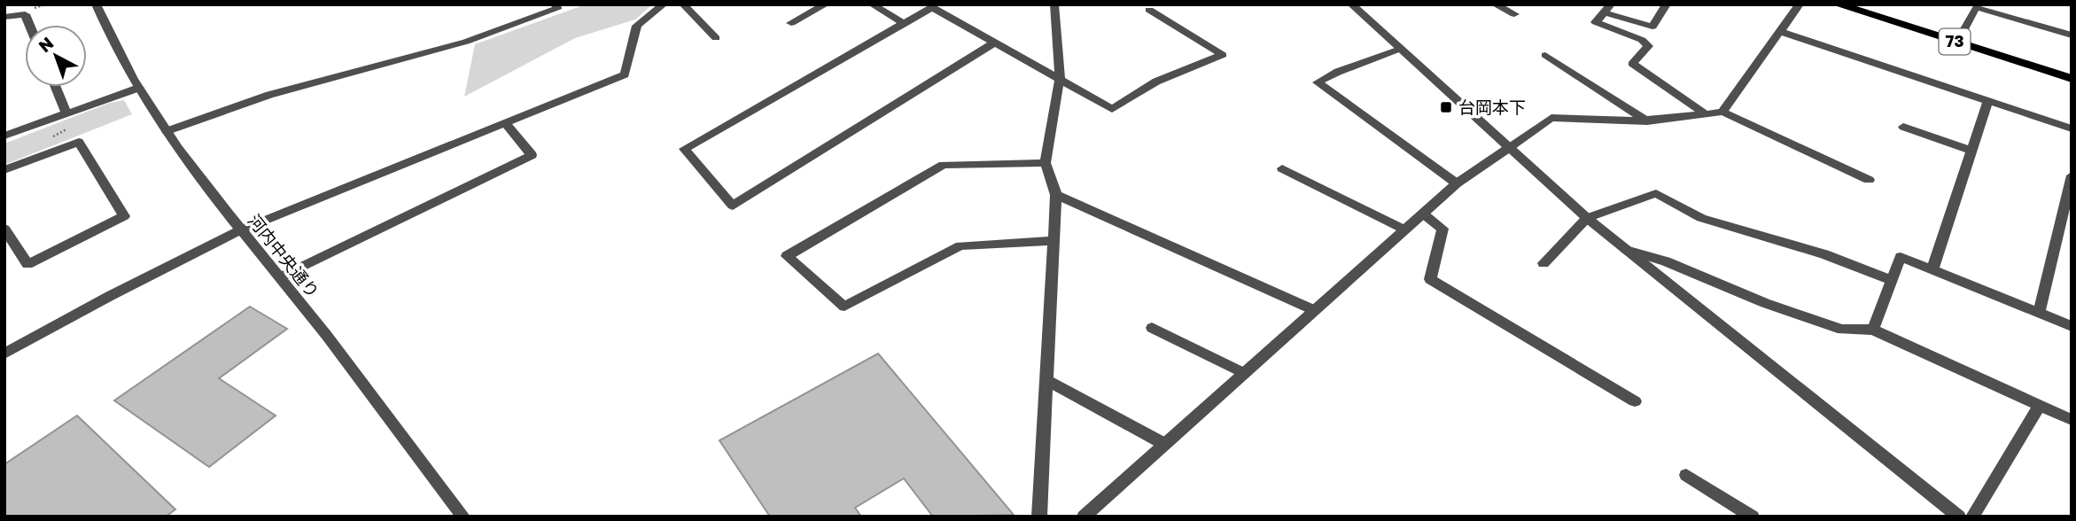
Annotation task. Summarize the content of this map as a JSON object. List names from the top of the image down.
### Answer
{
  "streets": {
    "main road": ["73"],
    "street": ["河内中央通り"]
  },
  "places": {
    "transit": ["台岡本下"]
  },
  "north": "top left"
}
